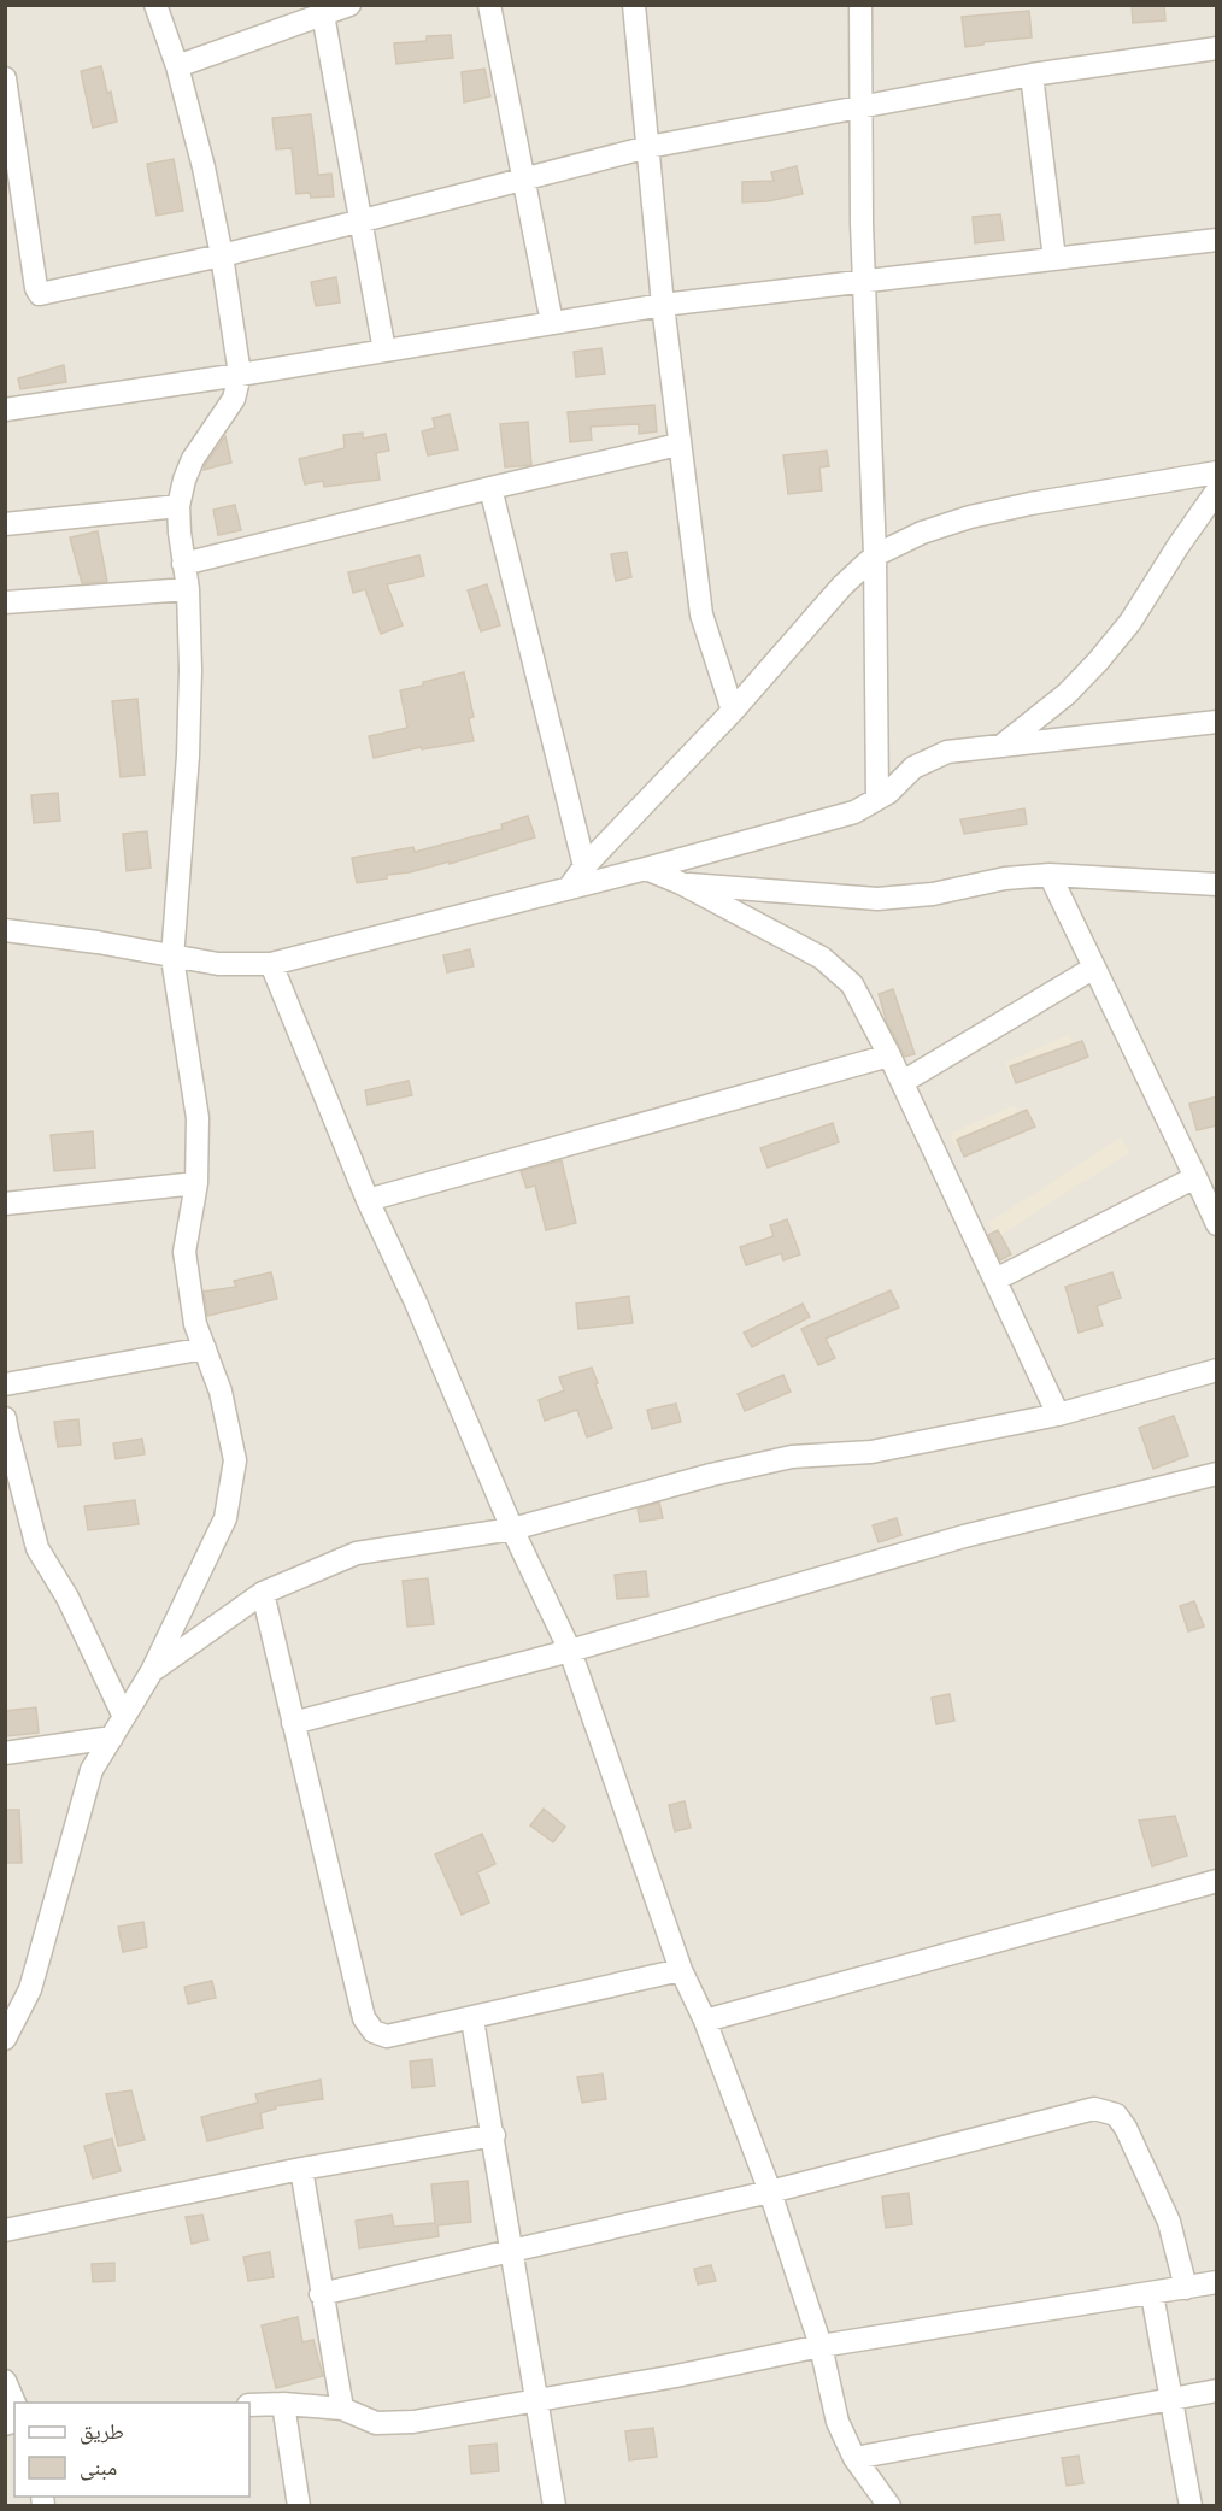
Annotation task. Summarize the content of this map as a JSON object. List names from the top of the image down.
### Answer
{
  "legend": ["طريق", "مبنى"]
}
